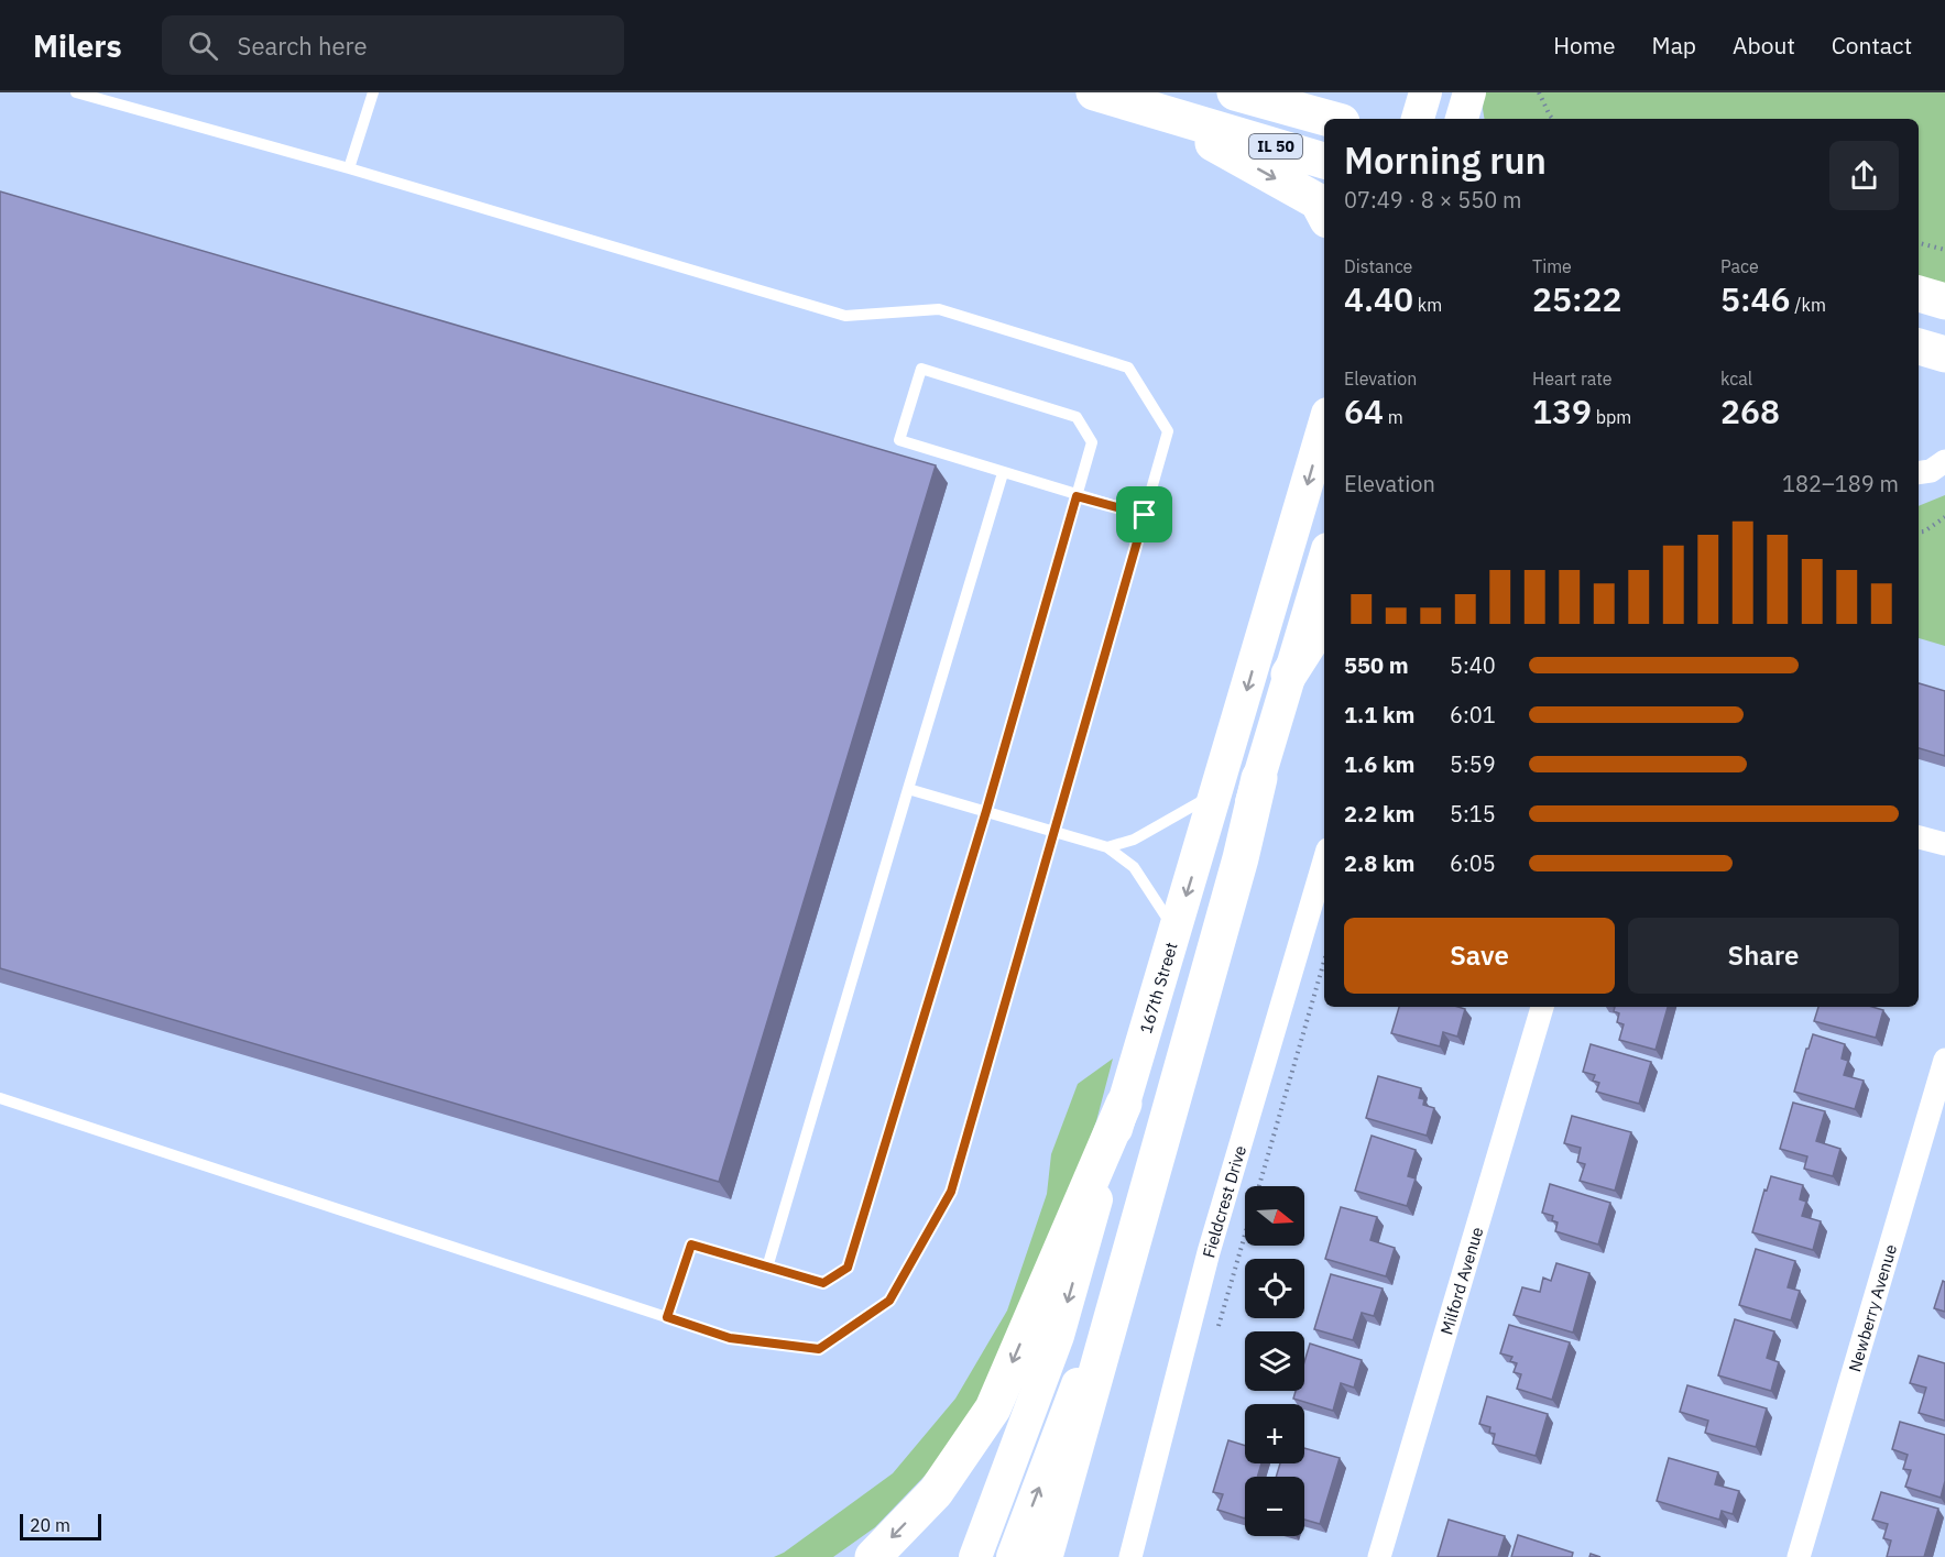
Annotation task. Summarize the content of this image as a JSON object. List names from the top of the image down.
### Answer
{
  "streets": {
    "main road": ["IL 50", "167th Street"],
    "street": ["Fieldcrest Drive", "Milford Avenue", "Newberry Avenue"]
  },
  "scale_bar": "20 m",
  "north": "right",
  "page": {
    "header": "Milers",
    "search": "Search here",
    "nav": [
      "Home",
      "Map",
      "About",
      "Contact"
    ],
    "heading": ["Morning run", "07:49 · 8 × 550 m"],
    "stats": [
      ["Distance", "4.40 km"],
      ["Time", "25:22"],
      ["Pace", "5:46 /km"],
      ["Elevation", "64 m"],
      ["Heart rate", "139 bpm"],
      ["kcal", "268"]
    ],
    "chart": ["Elevation", "182–189 m"],
    "list": [
      {
        "name": "550 m",
        "note": "5:40"
      },
      {
        "name": "1.1 km",
        "note": "6:01"
      },
      {
        "name": "1.6 km",
        "note": "5:59"
      },
      {
        "name": "2.2 km",
        "note": "5:15"
      },
      {
        "name": "2.8 km",
        "note": "6:05"
      }
    ],
    "buttons": ["Save", "Share"],
    "map_buttons": ["+", "−"],
    "scale": "20 m"
  }
}
